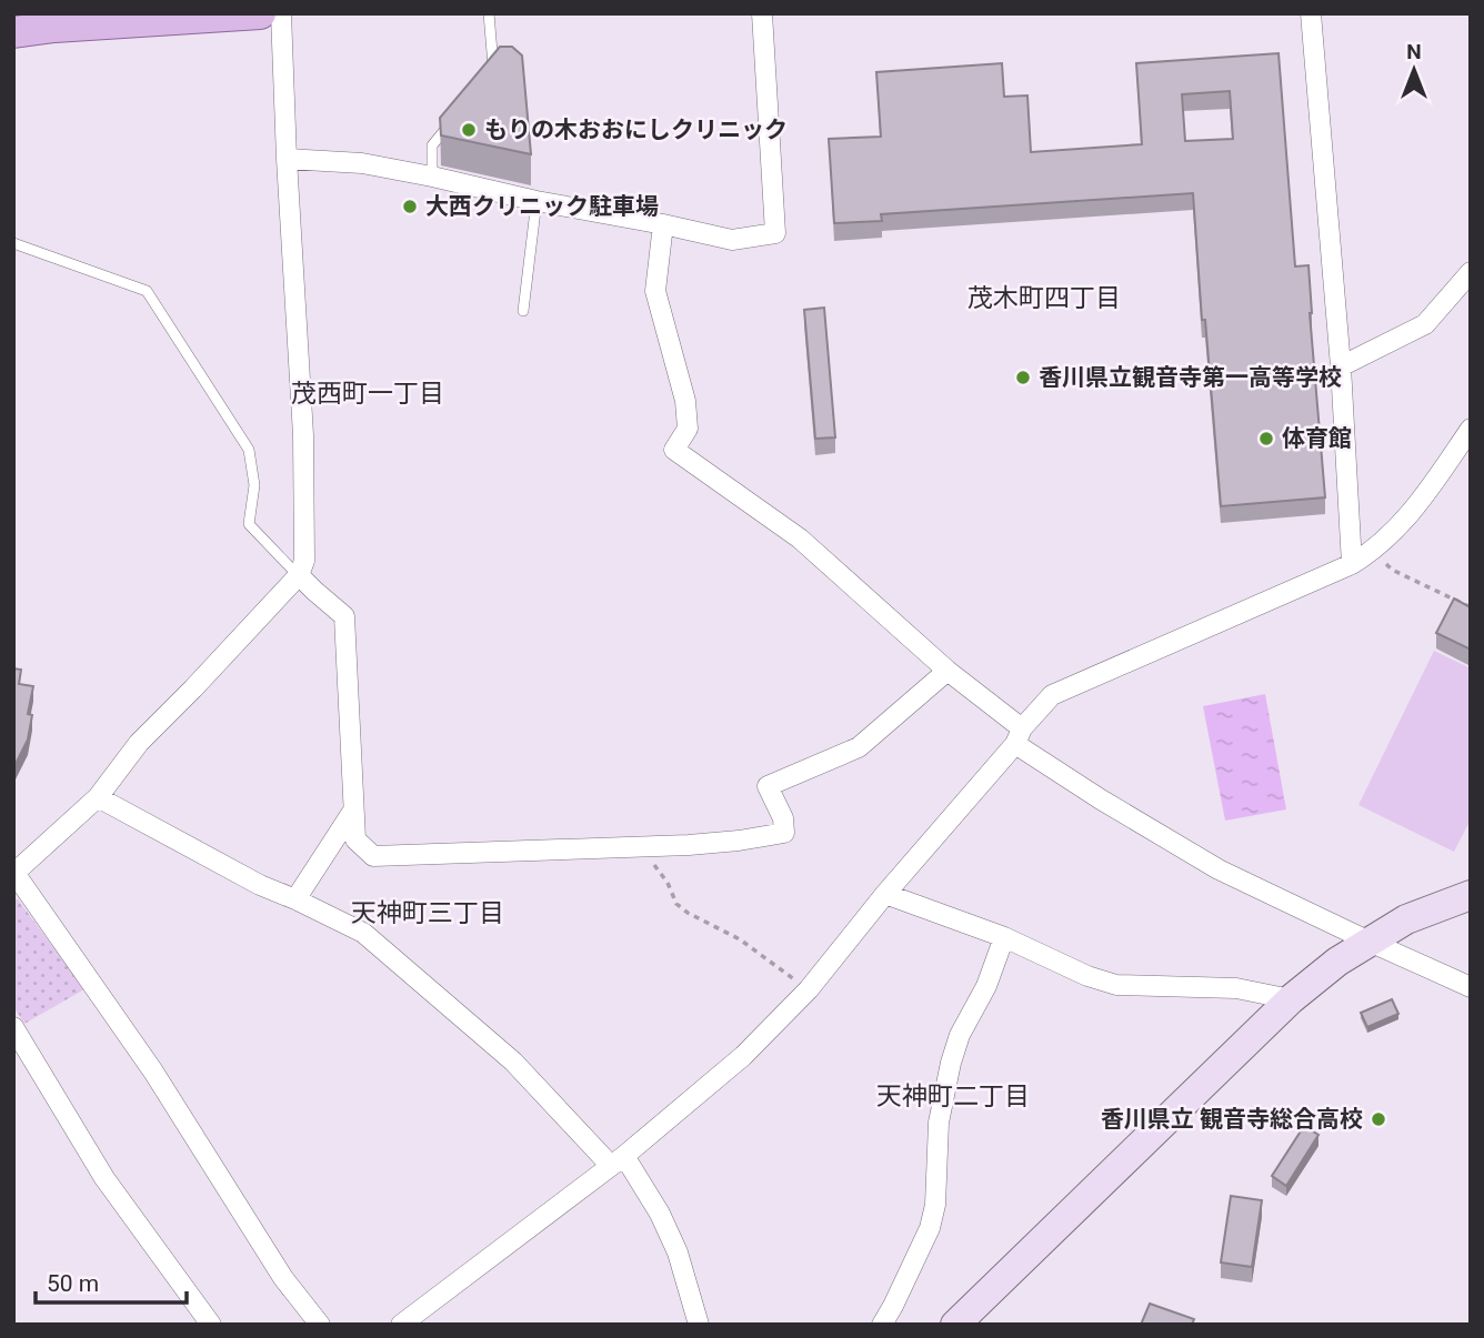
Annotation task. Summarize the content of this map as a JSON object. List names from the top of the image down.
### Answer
{
  "districts": [
    "茂木町四丁目",
    "茂西町一丁目",
    "天神町三丁目",
    "天神町二丁目"
  ],
  "places": [
    "もりの木おおにしクリニック",
    "大西クリニック駐車場",
    "香川県立観音寺第一高等学校",
    "体育館",
    "香川県立 観音寺総合高校"
  ],
  "scale_bar": "50 m",
  "north": "top"
}
